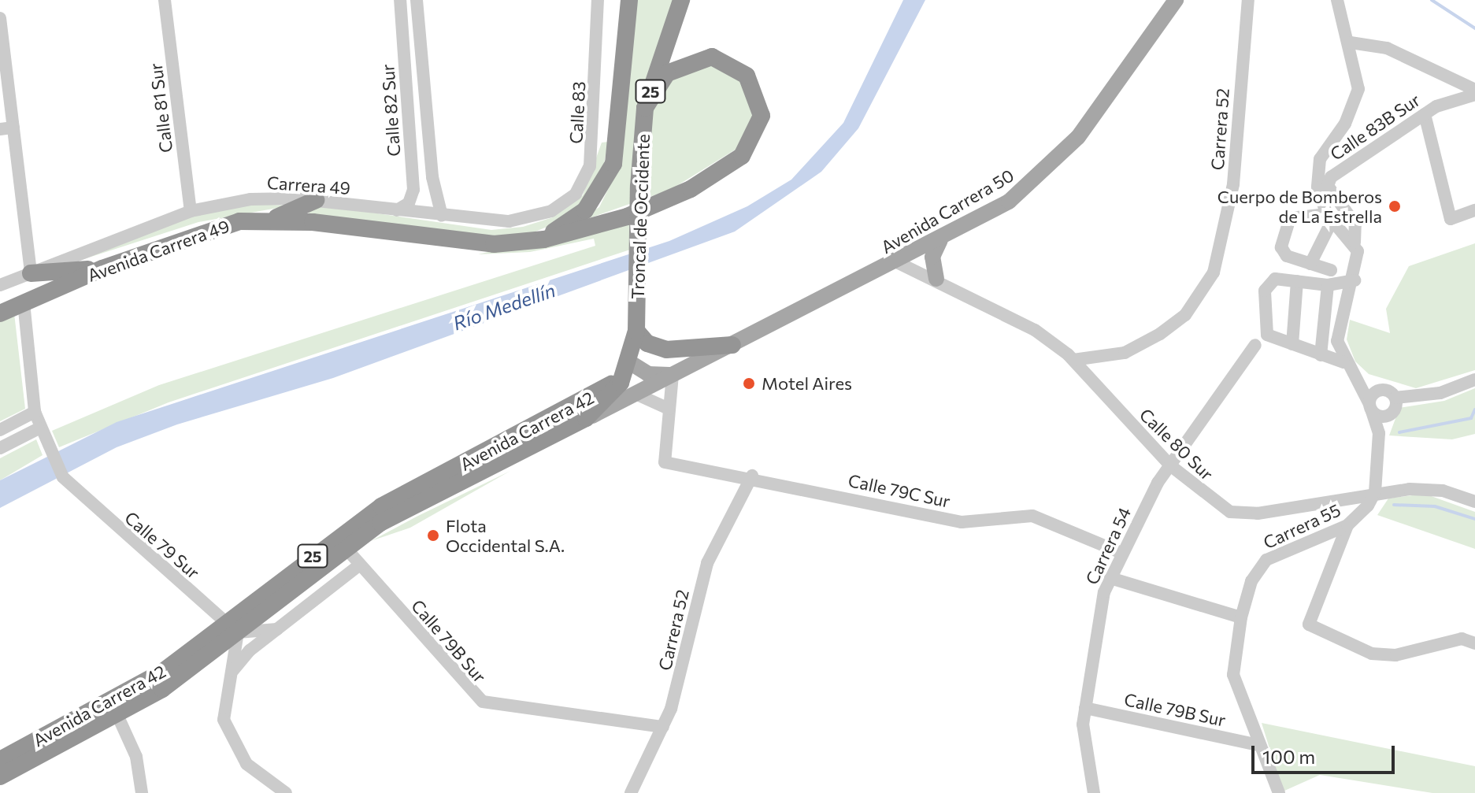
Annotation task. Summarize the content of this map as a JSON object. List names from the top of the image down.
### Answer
{
  "streets": {
    "highway": [
      "25",
      "Troncal de Occidente",
      "Avenida Carrera 49",
      "Avenida Carrera 42"
    ],
    "main road": ["Avenida Carrera 50"],
    "street": [
      "Calle 81 Sur",
      "Calle 82 Sur",
      "Calle 83",
      "Calle 83B Sur",
      "Carrera 52",
      "Carrera 49",
      "Calle 80 Sur",
      "Calle 79C Sur",
      "Carrera 55",
      "Calle 79 Sur",
      "Carrera 54",
      "Calle 79B Sur"
    ]
  },
  "crossings": [
    ["Calle 81 Sur", "Carrera 49"],
    ["Calle 82 Sur", "Carrera 49"],
    ["Calle 83", "Carrera 49"],
    ["Carrera 52", "Calle 80 Sur"],
    ["Carrera 52", "Calle 79C Sur"],
    ["Carrera 52", "Calle 79B Sur"],
    ["Avenida Carrera 50", "Avenida Carrera 42"],
    ["Avenida Carrera 50", "Calle 80 Sur"],
    ["Troncal de Occidente", "Avenida Carrera 49"],
    ["Troncal de Occidente", "Avenida Carrera 42"],
    ["Avenida Carrera 49", "Calle 79 Sur"],
    ["Avenida Carrera 42", "Calle 79 Sur"],
    ["Avenida Carrera 42", "Calle 79B Sur"],
    ["Calle 80 Sur", "Carrera 55"],
    ["Calle 80 Sur", "Carrera 54"],
    ["Calle 79C Sur", "Carrera 54"],
    ["Carrera 55", "Calle 79B Sur"],
    ["Carrera 54", "Calle 79B Sur"]
  ],
  "water": ["Río Medellín"],
  "places": ["Cuerpo de Bomberos de La Estrella", "Motel Aires", "Flota Occidental S.A."],
  "scale_bar": "100 m"
}
